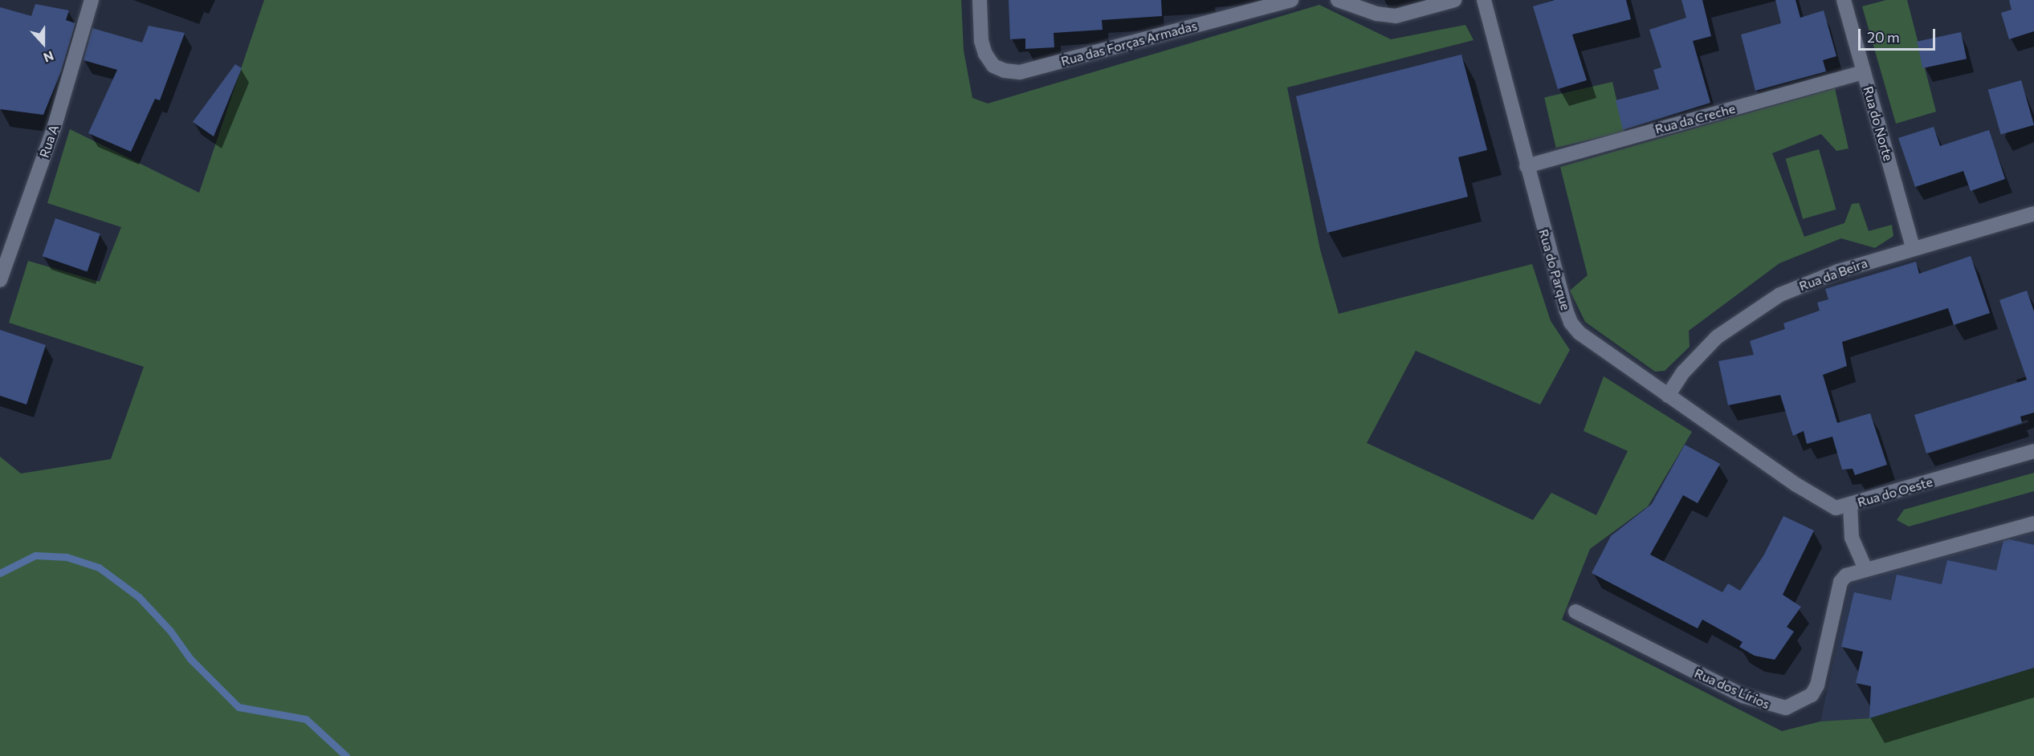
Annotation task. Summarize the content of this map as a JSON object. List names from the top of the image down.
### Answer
{
  "streets": {
    "street": [
      "Rua das Forças Armadas",
      "Rua da Creche",
      "Rua do Norte",
      "Rua A",
      "Rua do Parque",
      "Rua da Beira",
      "Rua do Oeste",
      "Rua dos Lírios"
    ]
  },
  "crossings": [
    ["Rua da Creche", "Rua do Norte"],
    ["Rua da Creche", "Rua do Parque"],
    ["Rua do Norte", "Rua da Beira"],
    ["Rua do Parque", "Rua da Beira"],
    ["Rua do Parque", "Rua do Oeste"],
    ["Rua do Oeste", "Rua dos Lírios"]
  ],
  "scale_bar": "20 m",
  "north": "bottom"
}
